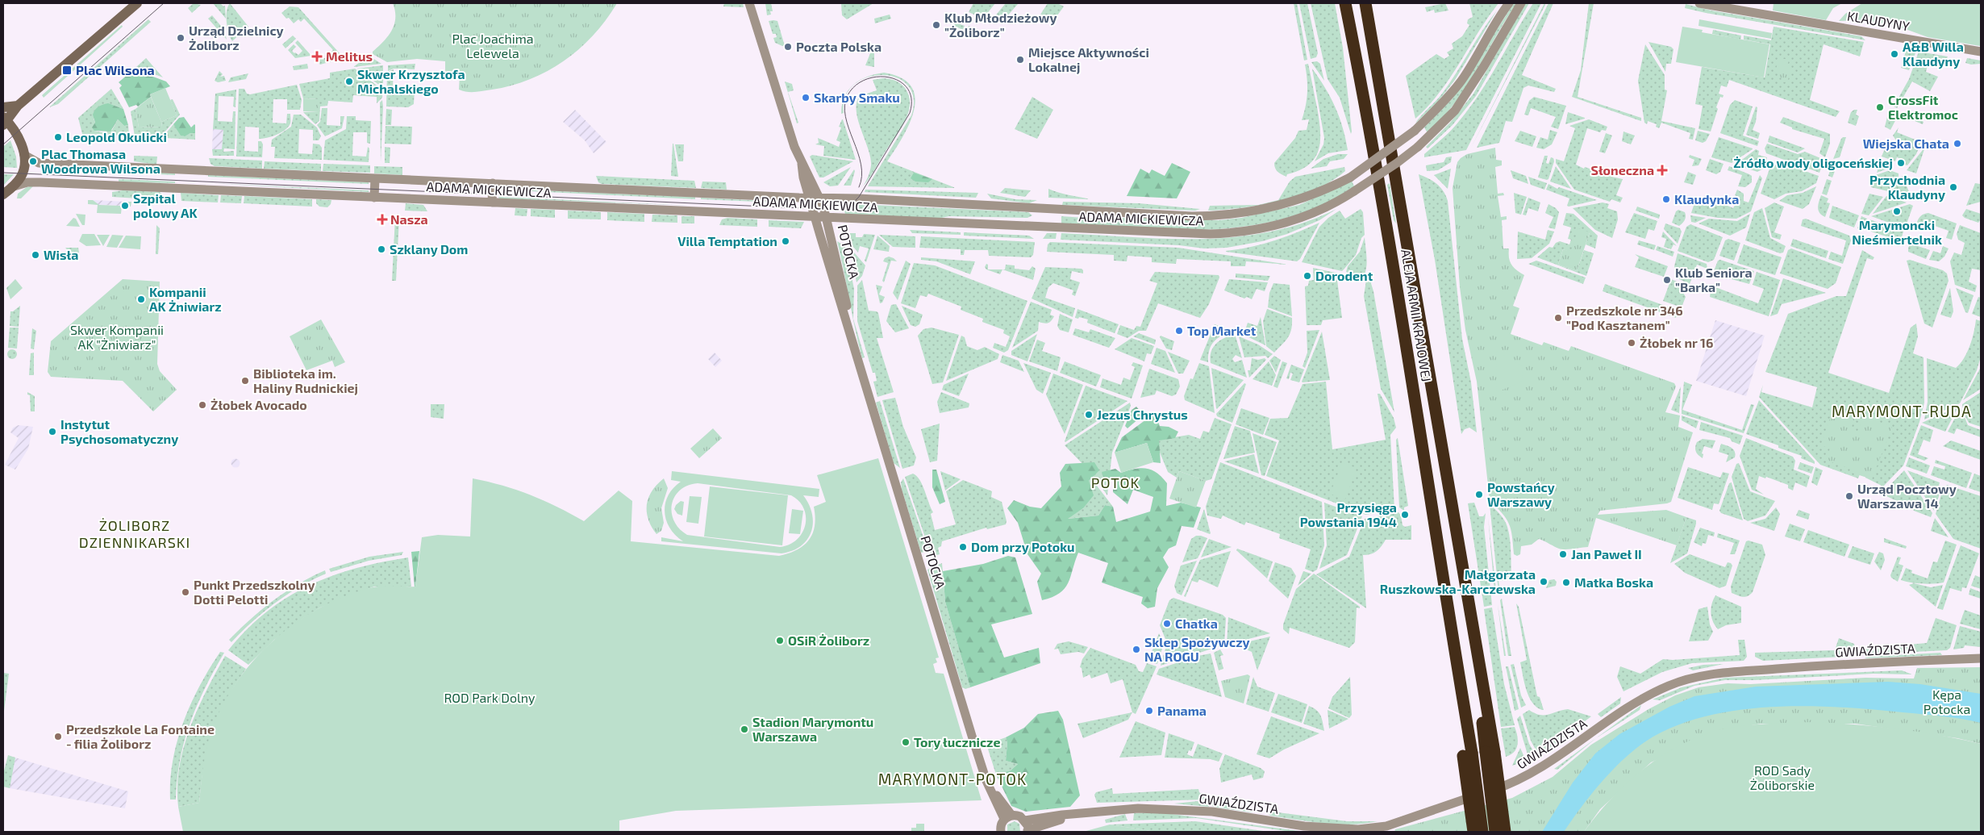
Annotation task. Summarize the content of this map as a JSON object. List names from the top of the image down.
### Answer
{
  "streets": {
    "highway": ["ALEJA ARMII KRAJOWEJ"],
    "street": [
      "KLAUDYNY",
      "ADAMA MICKIEWICZA",
      "POTOCKA",
      "GWIAŹDZISTA"
    ]
  },
  "crossings": [
    ["ADAMA MICKIEWICZA", "POTOCKA"]
  ],
  "districts": [
    "MARYMONT-RUDA",
    "POTOK",
    "ŻOLIBORZ DZIENNIKARSKI",
    "MARYMONT-POTOK"
  ],
  "parks": [
    "Plac Joachima Lelewela",
    "Skwer Kompanii AK \"Żniwiarz\"",
    "Kępa Potocka",
    "ROD Park Dolny",
    "ROD Sady Żoliborskie"
  ],
  "places": {
    "other": [
      "Klub Młodzieżowy \"Żoliborz\"",
      "Urząd Dzielnicy Żoliborz",
      "Poczta Polska",
      "A&B Willa Klaudyny",
      "Miejsce Aktywności Lokalnej",
      "Skwer Krzysztofa Michalskiego",
      "Skarby Smaku",
      "CrossFit Elektromoc",
      "Leopold Okulicki",
      "Wiejska Chata",
      "Plac Thomasa Woodrowa Wilsona",
      "Żródło wody oligoceńskiej",
      "Przychodnia Klaudyny",
      "Klaudynka",
      "Szpital polowy AK",
      "Marymoncki Nieśmiertelnik",
      "Villa Temptation",
      "Szklany Dom",
      "Wisła",
      "Dorodent",
      "Klub Seniora \"Barka\"",
      "Kompanii AK Żniwiarz",
      "Przedszkole nr 346 \"Pod Kasztanem\"",
      "Top Market",
      "Żłobek nr 16",
      "Biblioteka im. Haliny Rudnickiej",
      "Żłobek Avocado",
      "Jezus Chrystus",
      "Instytut Psychosomatyczny",
      "Powstańcy Warszawy",
      "Urząd Pocztowy Warszawa 14",
      "Przysięga Powstania 1944",
      "Dom przy Potoku",
      "Jan Paweł II",
      "Małgorzata Ruszkowska-Karczewska",
      "Matka Boska",
      "Punkt Przedszkolny Dotti Pelotti",
      "Chatka",
      "OSiR Żoliborz",
      "Sklep Spożywczy NA ROGU",
      "Panama",
      "Stadion Marymontu Warszawa",
      "Przedszkole La Fontaine - filia Żoliborz",
      "Tory łucznicze"
    ],
    "health": ["Melitus", "Słoneczna", "Nasza"],
    "transit": ["Plac Wilsona"]
  }
}
